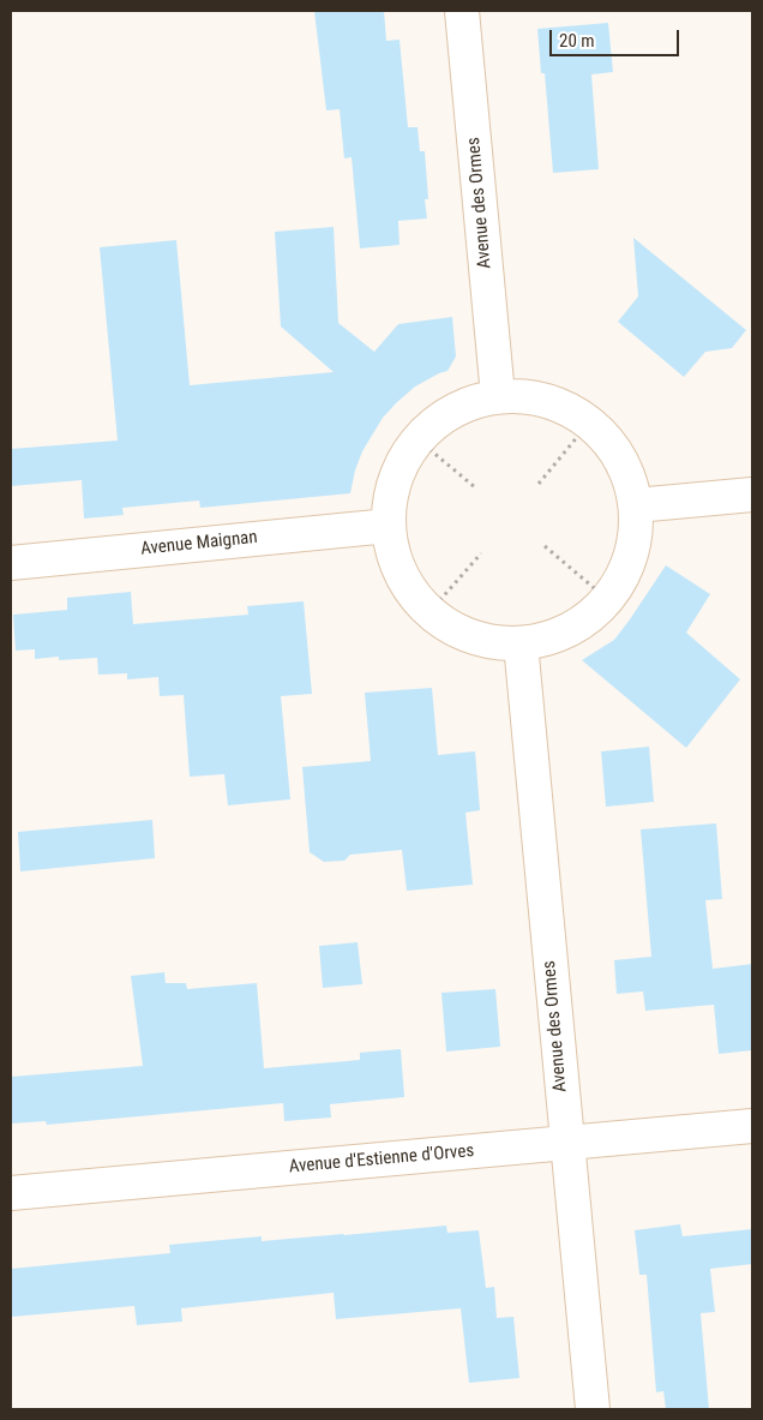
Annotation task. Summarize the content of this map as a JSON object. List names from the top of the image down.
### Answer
{
  "streets": {
    "street": ["Avenue des Ormes", "Avenue Maignan", "Avenue d'Estienne d'Orves"]
  },
  "crossings": [
    ["Avenue des Ormes", "Avenue d'Estienne d'Orves"]
  ],
  "scale_bar": "20 m"
}
